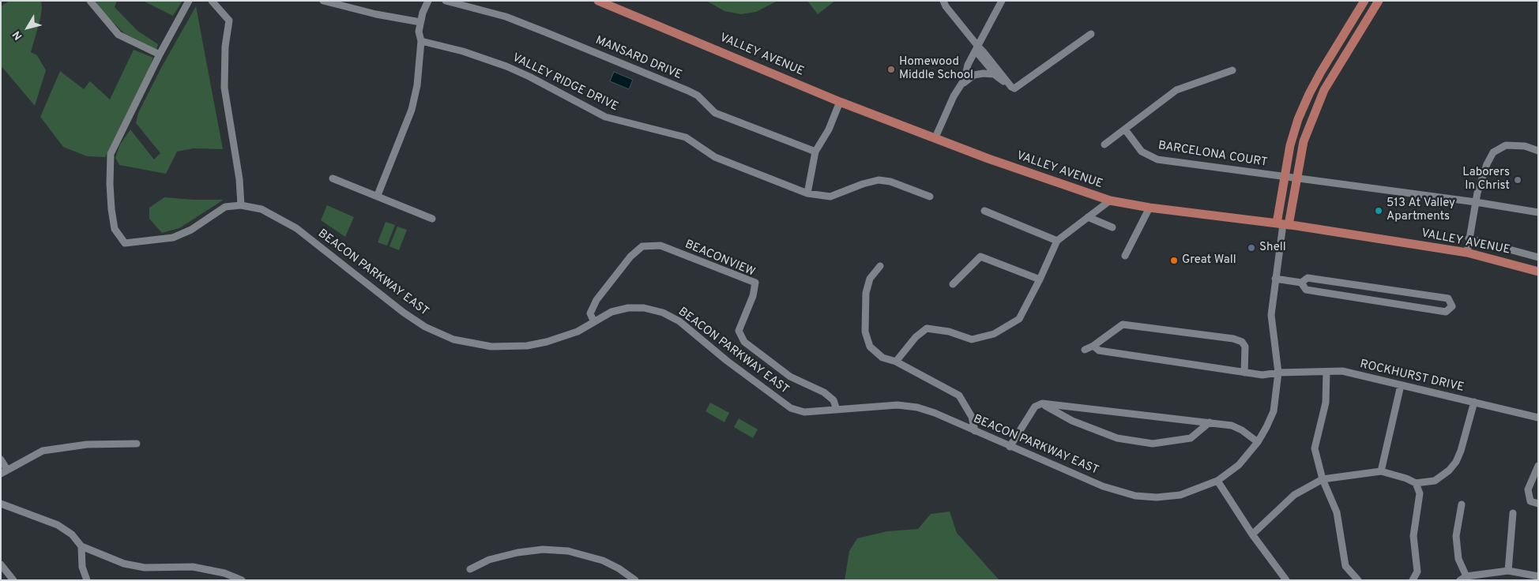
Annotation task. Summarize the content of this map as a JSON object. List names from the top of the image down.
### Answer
{
  "streets": {
    "main road": ["VALLEY AVENUE"],
    "street": [
      "MANSARD DRIVE",
      "VALLEY RIDGE DRIVE",
      "BARCELONA COURT",
      "BEACONVIEW",
      "BEACON PARKWAY EAST",
      "ROCKHURST DRIVE"
    ]
  },
  "crossings": [
    ["VALLEY AVENUE", "BEACON PARKWAY EAST"],
    ["BEACONVIEW", "BEACON PARKWAY EAST"],
    ["BEACON PARKWAY EAST", "ROCKHURST DRIVE"]
  ],
  "places": [
    "Homewood Middle School",
    "Laborers In Christ",
    "513 At Valley Apartments",
    "Shell",
    "Great Wall"
  ],
  "north": "bottom left"
}
